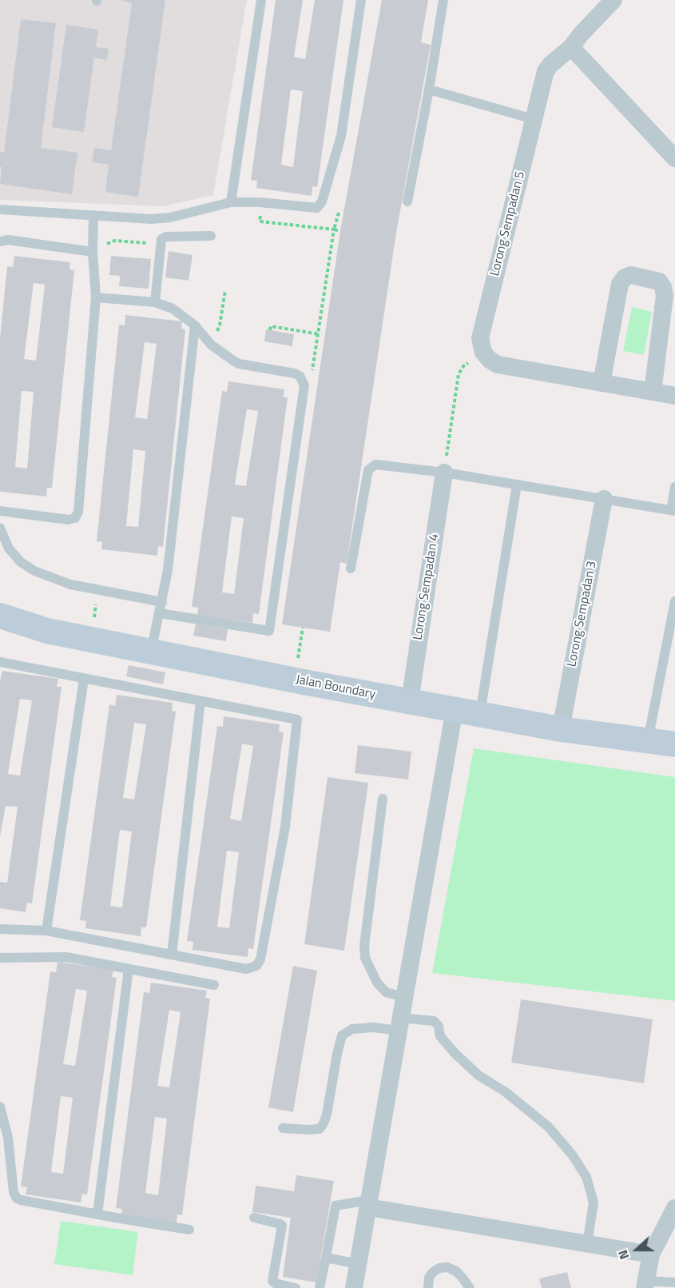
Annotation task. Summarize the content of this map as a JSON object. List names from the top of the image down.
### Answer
{
  "streets": {
    "street": [
      "Lorong Sempadan 5",
      "Lorong Sempadan 4",
      "Lorong Sempadan 3",
      "Jalan Boundary"
    ]
  },
  "crossings": [
    ["Lorong Sempadan 4", "Jalan Boundary"],
    ["Lorong Sempadan 3", "Jalan Boundary"]
  ],
  "north": "left"
}
